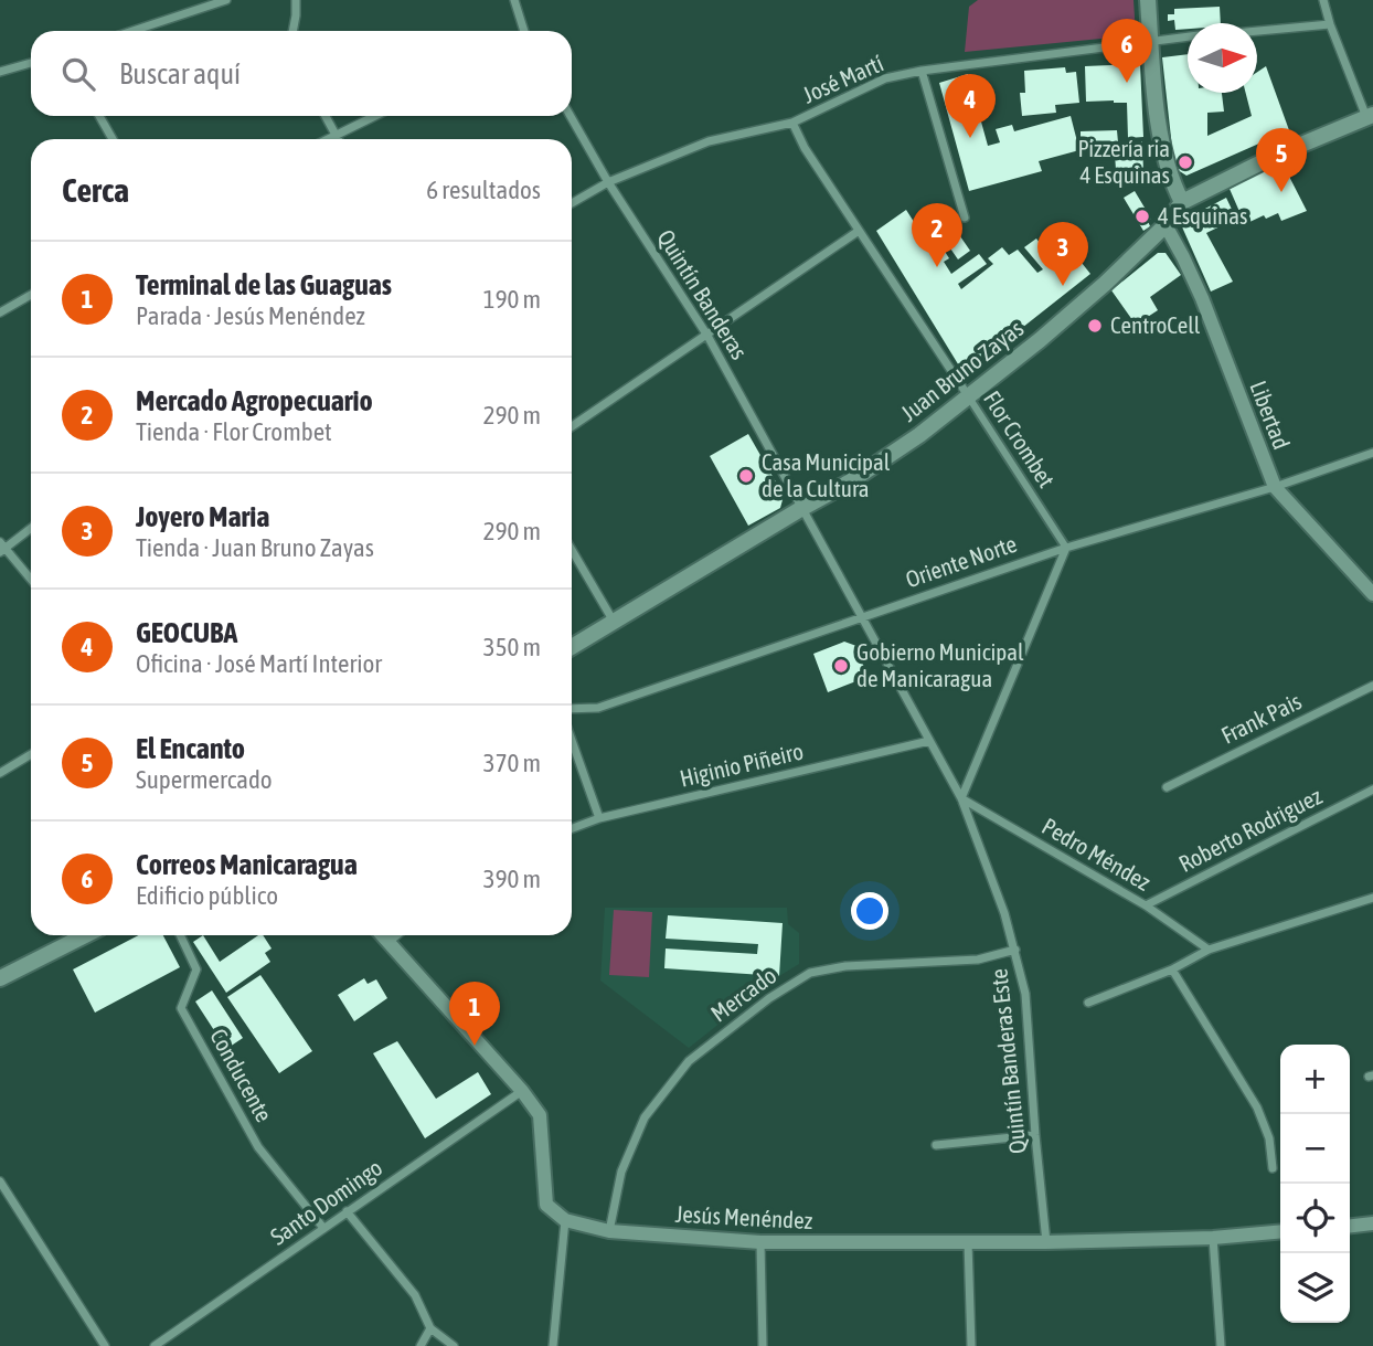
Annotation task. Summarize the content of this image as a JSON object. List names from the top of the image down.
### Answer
{
  "streets": {
    "main road": ["Juan Bruno Zayas"],
    "street": [
      "José Martí",
      "Quintín Banderas",
      "Libertad",
      "Flor Crombet",
      "Oriente Norte",
      "Frank Pais",
      "Higinio Piñeiro",
      "Roberto Rodriguez",
      "Pedro Méndez",
      "Mercado",
      "Quintín Banderas Este",
      "Conducente",
      "Santo Domingo",
      "Jesús Menéndez"
    ]
  },
  "crossings": [
    ["José Martí", "Quintín Banderas"],
    ["José Martí", "Flor Crombet"],
    ["Quintín Banderas", "Juan Bruno Zayas"],
    ["Quintín Banderas", "Quintín Banderas Este"],
    ["Juan Bruno Zayas", "Libertad"],
    ["Juan Bruno Zayas", "Flor Crombet"],
    ["Juan Bruno Zayas", "Quintín Banderas Este"],
    ["Libertad", "Oriente Norte"],
    ["Flor Crombet", "Oriente Norte"],
    ["Oriente Norte", "Quintín Banderas Este"],
    ["Higinio Piñeiro", "Quintín Banderas Este"],
    ["Roberto Rodriguez", "Pedro Méndez"],
    ["Pedro Méndez", "Quintín Banderas Este"],
    ["Mercado", "Quintín Banderas Este"],
    ["Mercado", "Jesús Menéndez"],
    ["Quintín Banderas Este", "Jesús Menéndez"],
    ["Conducente", "Santo Domingo"]
  ],
  "places": [
    "Pizzería ria 4 Esquinas",
    "4 Esquinas",
    "CentroCell",
    "Casa Municipal de la Cultura",
    "Gobierno Municipal de Manicaragua"
  ],
  "north": "right",
  "page": {
    "pins": [
      "6",
      "4",
      "5",
      "2",
      "3",
      "1"
    ],
    "search": "Buscar aquí",
    "heading": ["Cerca", "6 resultados"],
    "list": [
      {
        "mark": "1",
        "name": "Terminal de las Guaguas",
        "note": "Parada · Jesús Menéndez",
        "value": "190 m"
      },
      {
        "mark": "2",
        "name": "Mercado Agropecuario",
        "note": "Tienda · Flor Crombet",
        "value": "290 m"
      },
      {
        "mark": "3",
        "name": "Joyero Maria",
        "note": "Tienda · Juan Bruno Zayas",
        "value": "290 m"
      },
      {
        "mark": "4",
        "name": "GEOCUBA",
        "note": "Oficina · José Martí Interior",
        "value": "350 m"
      },
      {
        "mark": "5",
        "name": "El Encanto",
        "note": "Supermercado",
        "value": "370 m"
      },
      {
        "mark": "6",
        "name": "Correos Manicaragua",
        "note": "Edificio público",
        "value": "390 m"
      }
    ],
    "map_buttons": ["+", "−"]
  }
}
